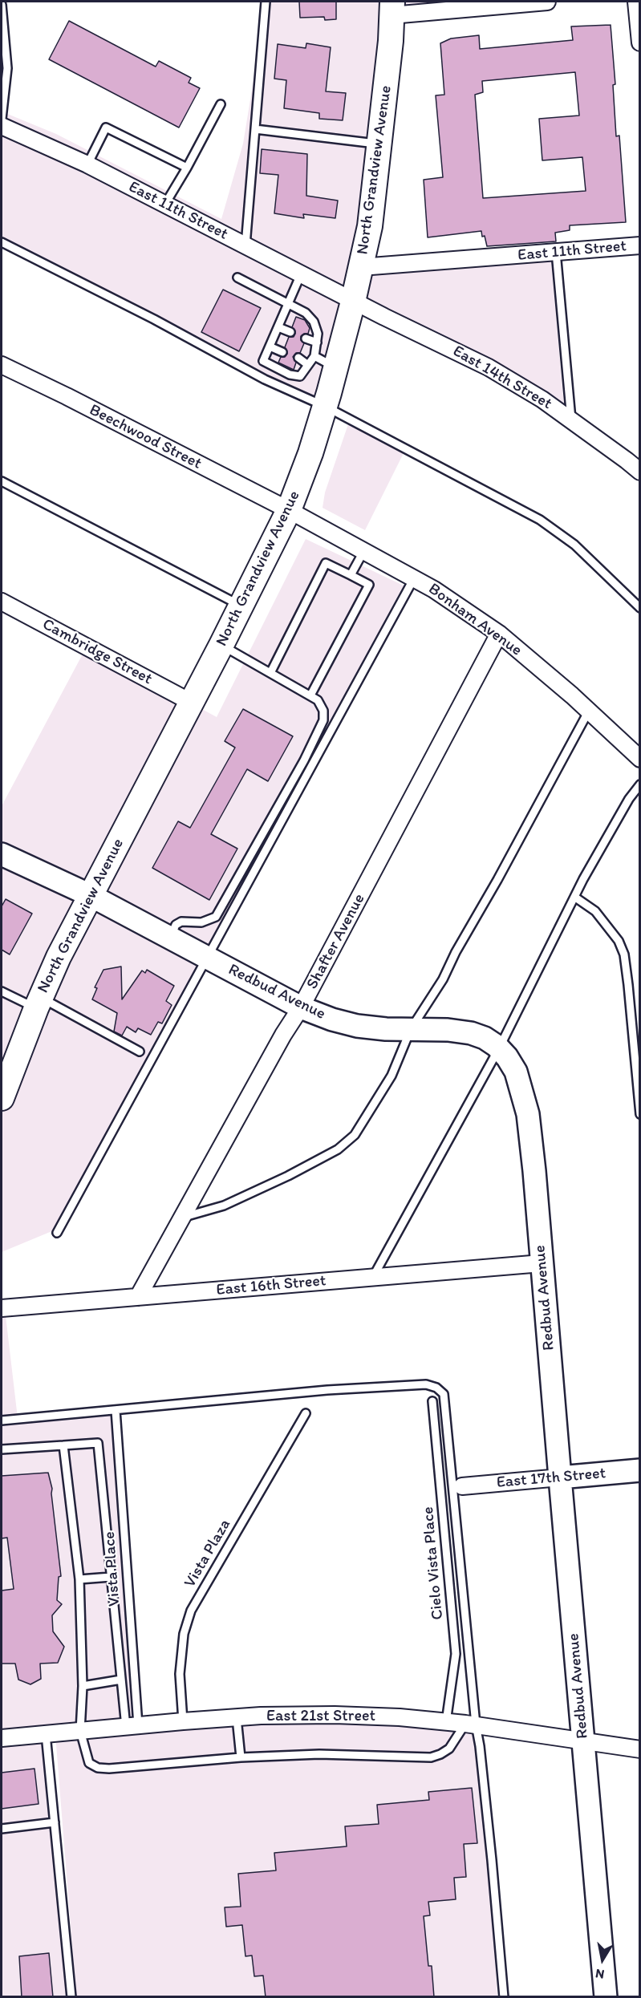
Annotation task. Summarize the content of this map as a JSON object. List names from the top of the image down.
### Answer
{
  "streets": {
    "main road": ["North Grandview Avenue"],
    "street": [
      "East 11th Street",
      "East 14th Street",
      "Beechwood Street",
      "Bonham Avenue",
      "Cambridge Street",
      "Shafter Avenue",
      "Redbud Avenue",
      "East 16th Street",
      "East 17th Street",
      "East 21st Street"
    ],
    "lane": ["Vista Plaza", "Cielo Vista Place", "Vista Place"]
  },
  "crossings": [
    ["North Grandview Avenue", "East 11th Street"],
    ["North Grandview Avenue", "East 14th Street"],
    ["North Grandview Avenue", "Beechwood Street"],
    ["North Grandview Avenue", "Bonham Avenue"],
    ["North Grandview Avenue", "Cambridge Street"],
    ["North Grandview Avenue", "Redbud Avenue"],
    ["East 11th Street", "East 14th Street"],
    ["Beechwood Street", "Bonham Avenue"],
    ["Bonham Avenue", "Shafter Avenue"],
    ["Shafter Avenue", "Redbud Avenue"],
    ["Shafter Avenue", "East 16th Street"],
    ["Redbud Avenue", "East 16th Street"],
    ["Redbud Avenue", "East 17th Street"],
    ["Redbud Avenue", "East 21st Street"],
    ["Vista Plaza", "East 21st Street"],
    ["Cielo Vista Place", "East 21st Street"],
    ["Vista Place", "East 21st Street"]
  ],
  "north": "bottom"
}
